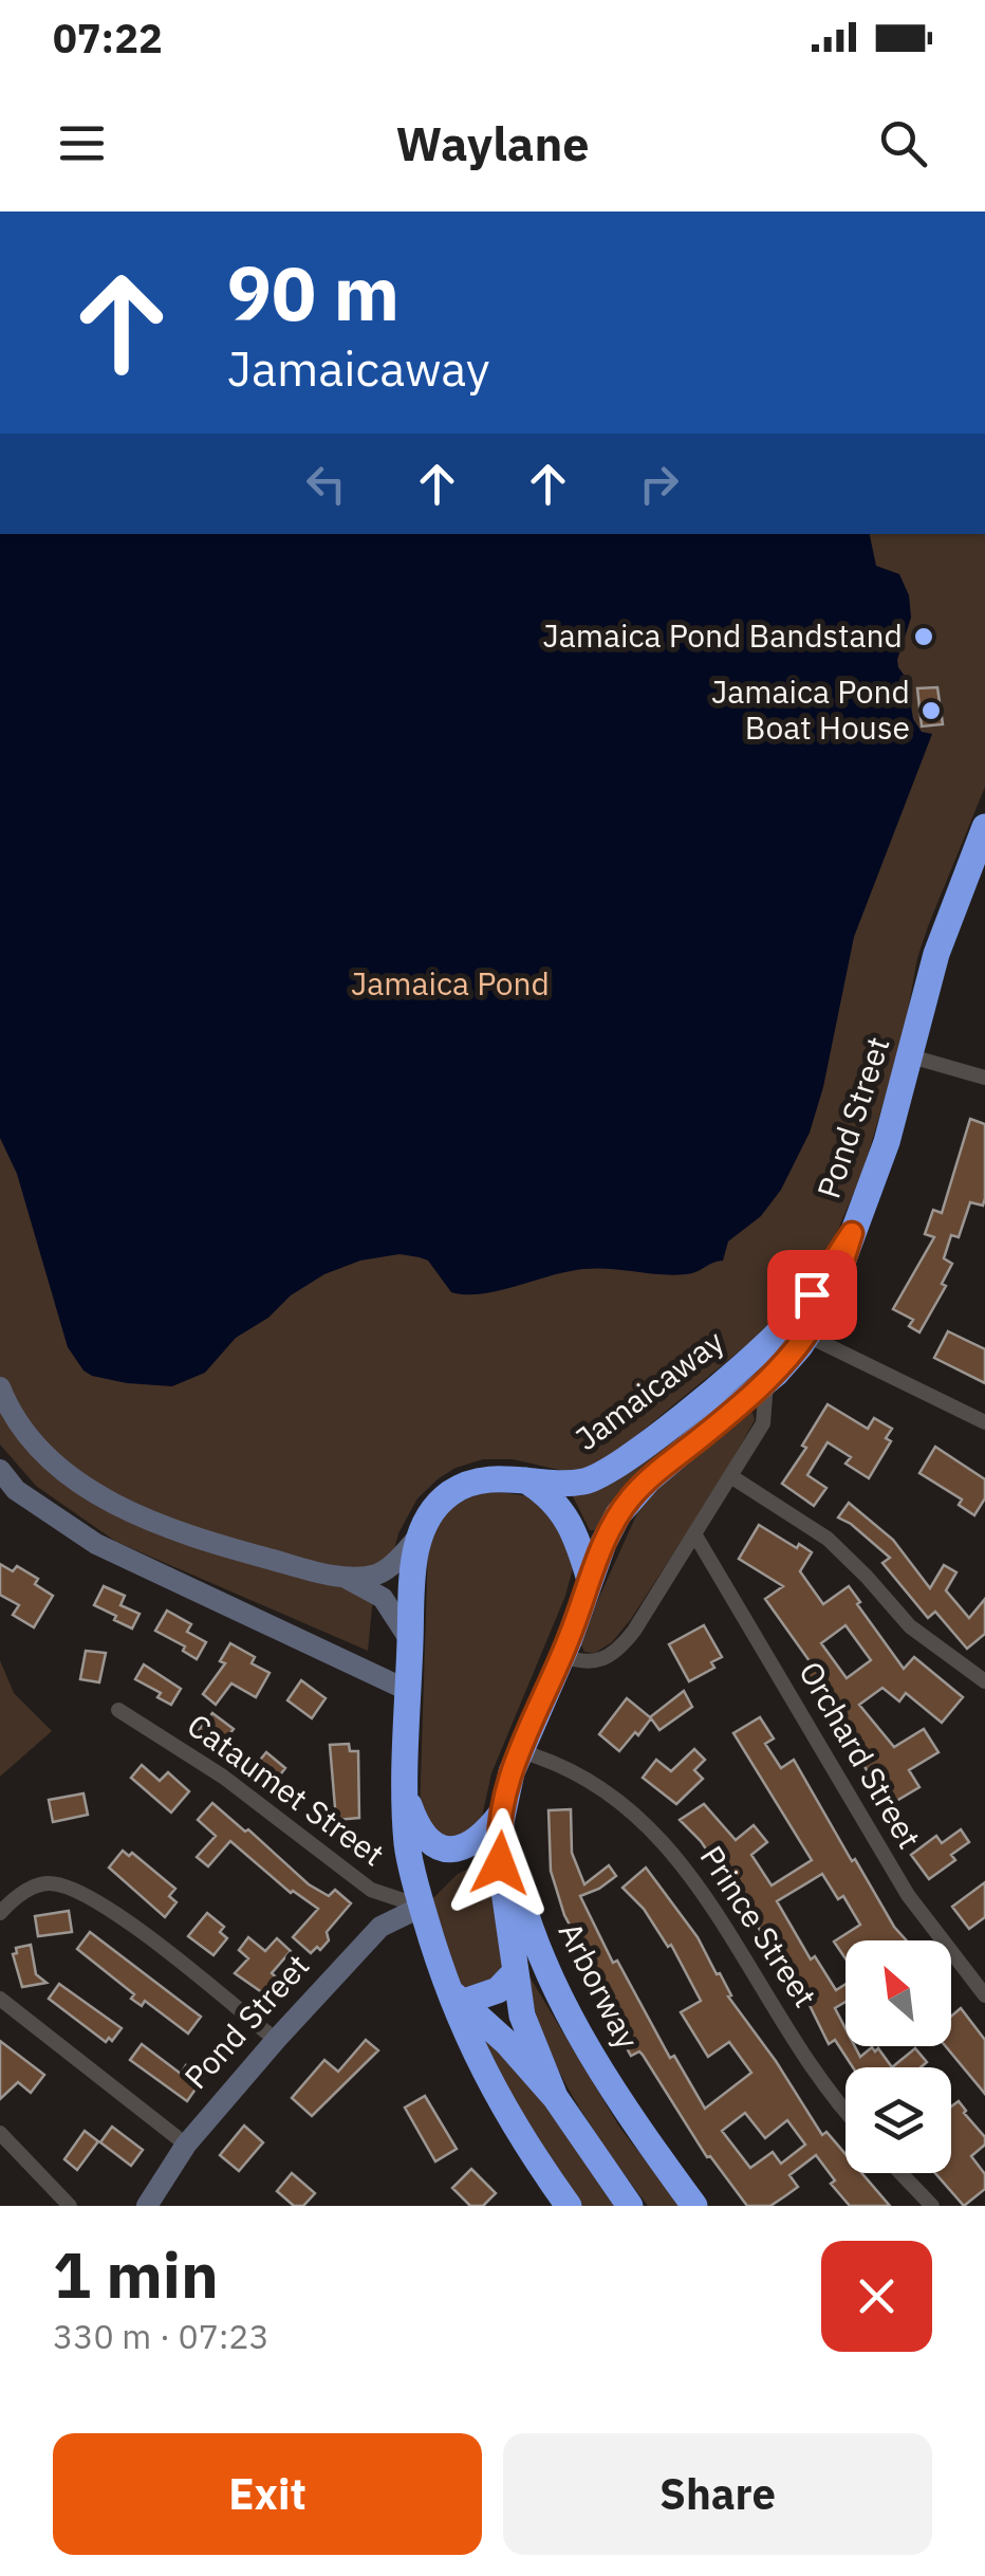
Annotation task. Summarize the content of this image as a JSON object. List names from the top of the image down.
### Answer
{
  "streets": {
    "highway": ["Pond Street", "Jamaicaway", "Arborway"],
    "street": ["Orchard Street", "Cataumet Street", "Prince Street"]
  },
  "crossings": [
    ["Pond Street", "Jamaicaway"],
    ["Pond Street", "Cataumet Street"],
    ["Pond Street", "Arborway"],
    ["Jamaicaway", "Arborway"],
    ["Cataumet Street", "Arborway"]
  ],
  "parks": ["Jamaica Pond"],
  "places": ["Jamaica Pond Bandstand", "Jamaica Pond Boat House"],
  "north": "top left",
  "page": {
    "status": "07:22",
    "header": "Waylane",
    "turn": ["90 m", "Jamaicaway"],
    "heading": ["1 min", "330 m · 07:23"],
    "buttons": ["Exit", "Share"]
  }
}
